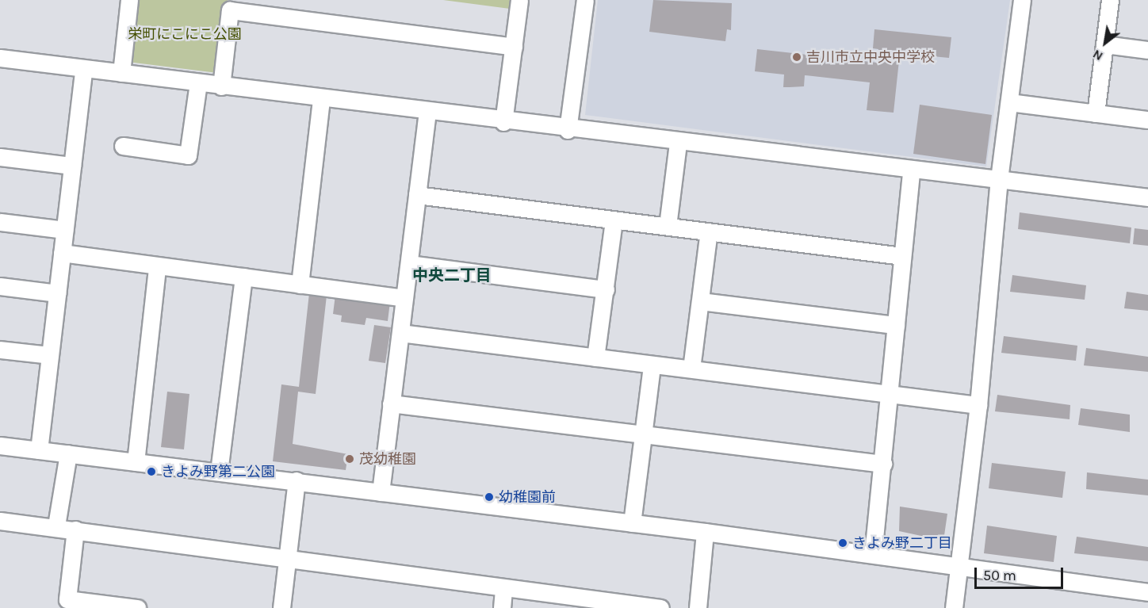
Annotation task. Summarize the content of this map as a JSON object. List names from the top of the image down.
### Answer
{
  "districts": ["中央二丁目"],
  "parks": ["栄町にこにこ公園"],
  "places": [
    "吉川市立中央中学校",
    "茂幼稚園",
    "きよみ野第二公園",
    "幼稚園前",
    "きよみ野二丁目"
  ],
  "scale_bar": "50 m",
  "north": "bottom left"
}
